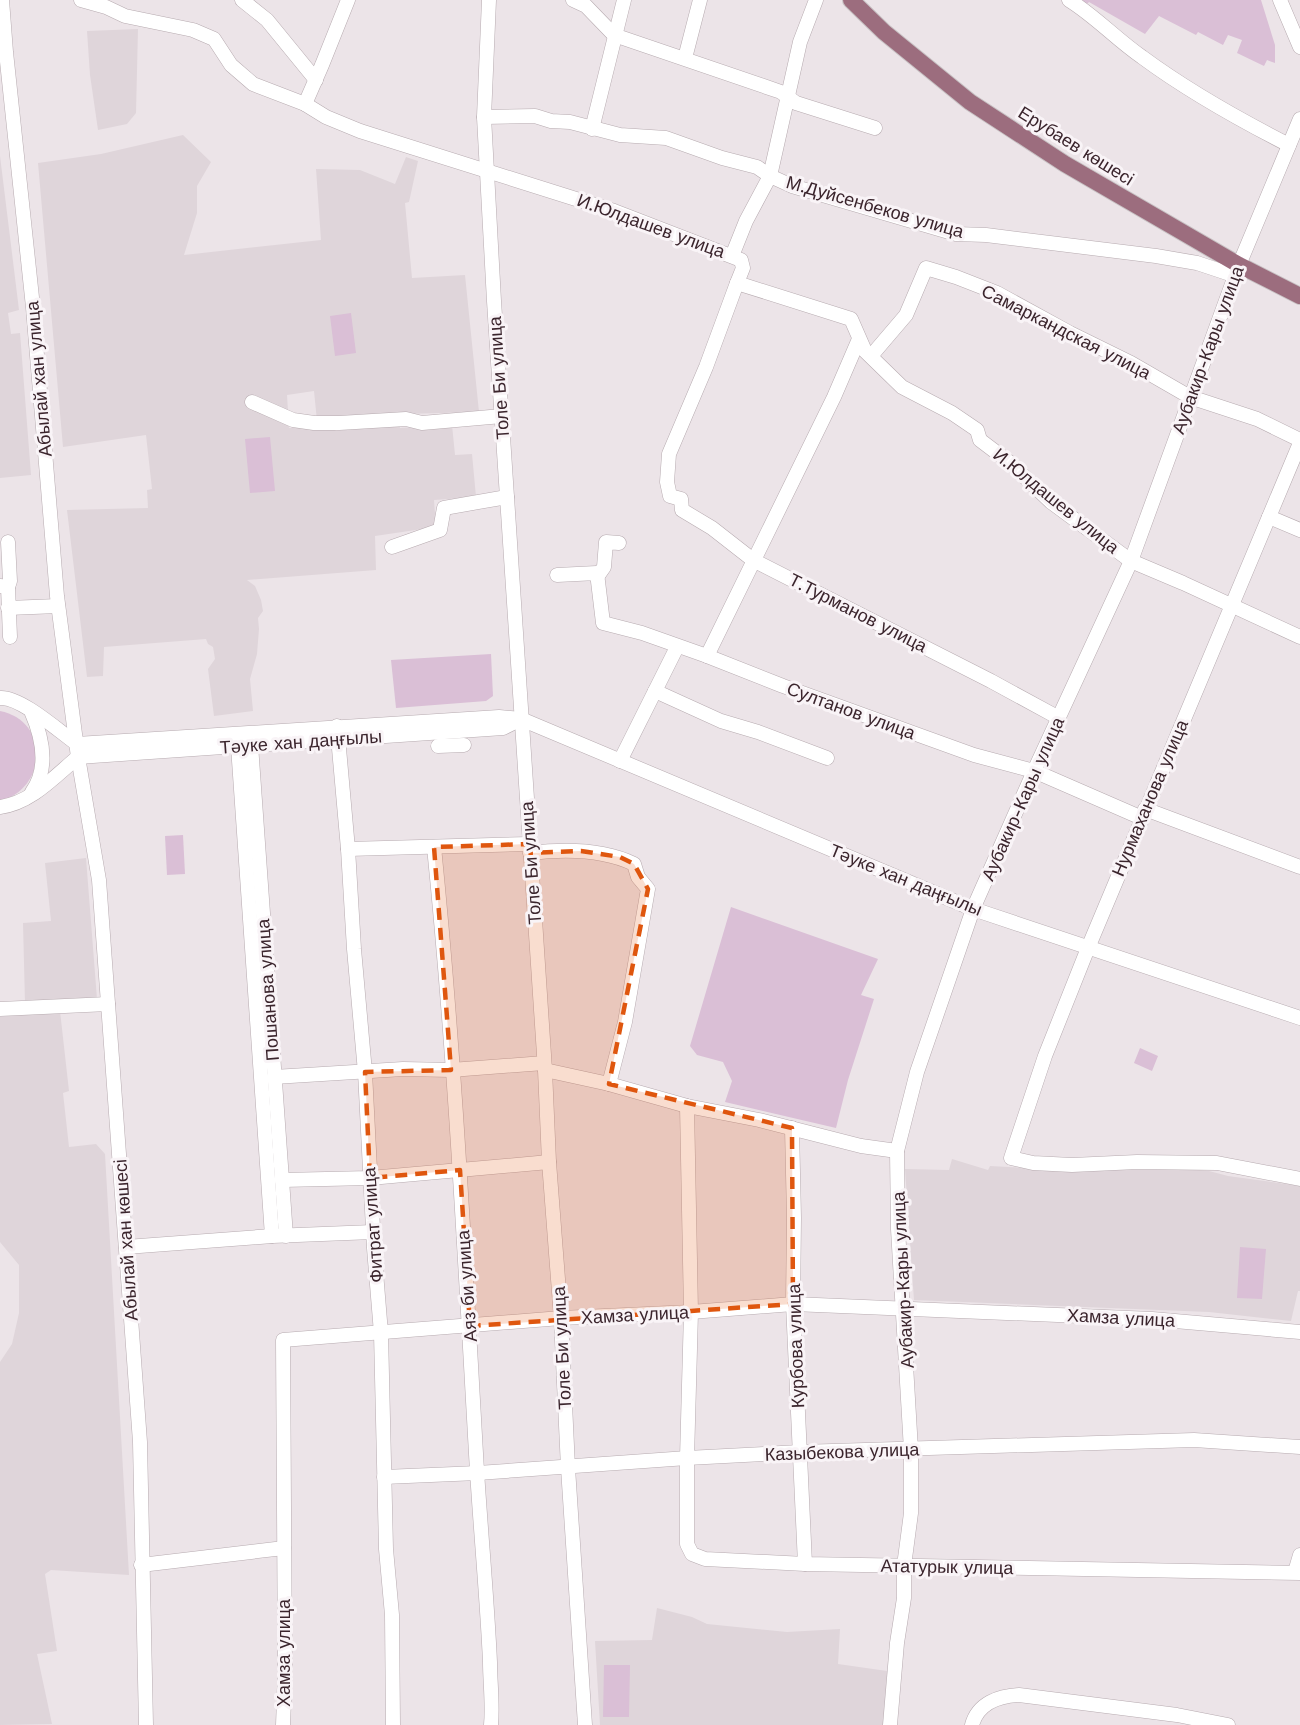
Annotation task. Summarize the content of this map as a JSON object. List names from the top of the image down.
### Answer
{
  "streets": {
    "main road": ["Ерубаев көшесі"],
    "street": [
      "М.Дуйсенбеков улица",
      "И.Юлдашев улица",
      "Самаркандская улица",
      "Аубакир-Кары улица",
      "Толе Би улица",
      "Абылай хан улица",
      "Т.Турманов улица",
      "Султанов улица",
      "Тәуке хан даңғылы",
      "Нурмаханова улица",
      "Пошанова улица",
      "Фитрат улица",
      "Абылай хан көшесі",
      "Аяз би улица",
      "Хамза улица",
      "Курбова улица",
      "Казыбекова улица",
      "Ататурык улица"
    ]
  },
  "crossings": [
    ["Ерубаев көшесі", "М.Дуйсенбеков улица"],
    ["Ерубаев көшесі", "Аубакир-Кары улица"],
    ["М.Дуйсенбеков улица", "Аубакир-Кары улица"],
    ["М.Дуйсенбеков улица", "Толе Би улица"],
    ["И.Юлдашев улица", "Самаркандская улица"],
    ["И.Юлдашев улица", "Аубакир-Кары улица"],
    ["И.Юлдашев улица", "Толе Би улица"],
    ["И.Юлдашев улица", "Т.Турманов улица"],
    ["И.Юлдашев улица", "Нурмаханова улица"],
    ["Самаркандская улица", "Аубакир-Кары улица"],
    ["Самаркандская улица", "Нурмаханова улица"],
    ["Аубакир-Кары улица", "Т.Турманов улица"],
    ["Аубакир-Кары улица", "Султанов улица"],
    ["Аубакир-Кары улица", "Тәуке хан даңғылы"],
    ["Аубакир-Кары улица", "Хамза улица"],
    ["Аубакир-Кары улица", "Казыбекова улица"],
    ["Аубакир-Кары улица", "Ататурык улица"],
    ["Толе Би улица", "Тәуке хан даңғылы"],
    ["Толе Би улица", "Хамза улица"],
    ["Толе Би улица", "Казыбекова улица"],
    ["Абылай хан улица", "Тәуке хан даңғылы"],
    ["Абылай хан улица", "Абылай хан көшесі"],
    ["Султанов улица", "Нурмаханова улица"],
    ["Тәуке хан даңғылы", "Нурмаханова улица"],
    ["Тәуке хан даңғылы", "Пошанова улица"],
    ["Тәуке хан даңғылы", "Фитрат улица"],
    ["Тәуке хан даңғылы", "Абылай хан көшесі"],
    ["Фитрат улица", "Хамза улица"],
    ["Фитрат улица", "Казыбекова улица"],
    ["Аяз би улица", "Хамза улица"],
    ["Аяз би улица", "Казыбекова улица"],
    ["Хамза улица", "Курбова улица"],
    ["Курбова улица", "Казыбекова улица"],
    ["Курбова улица", "Ататурык улица"],
    ["Казыбекова улица", "Ататурык улица"]
  ]
}
